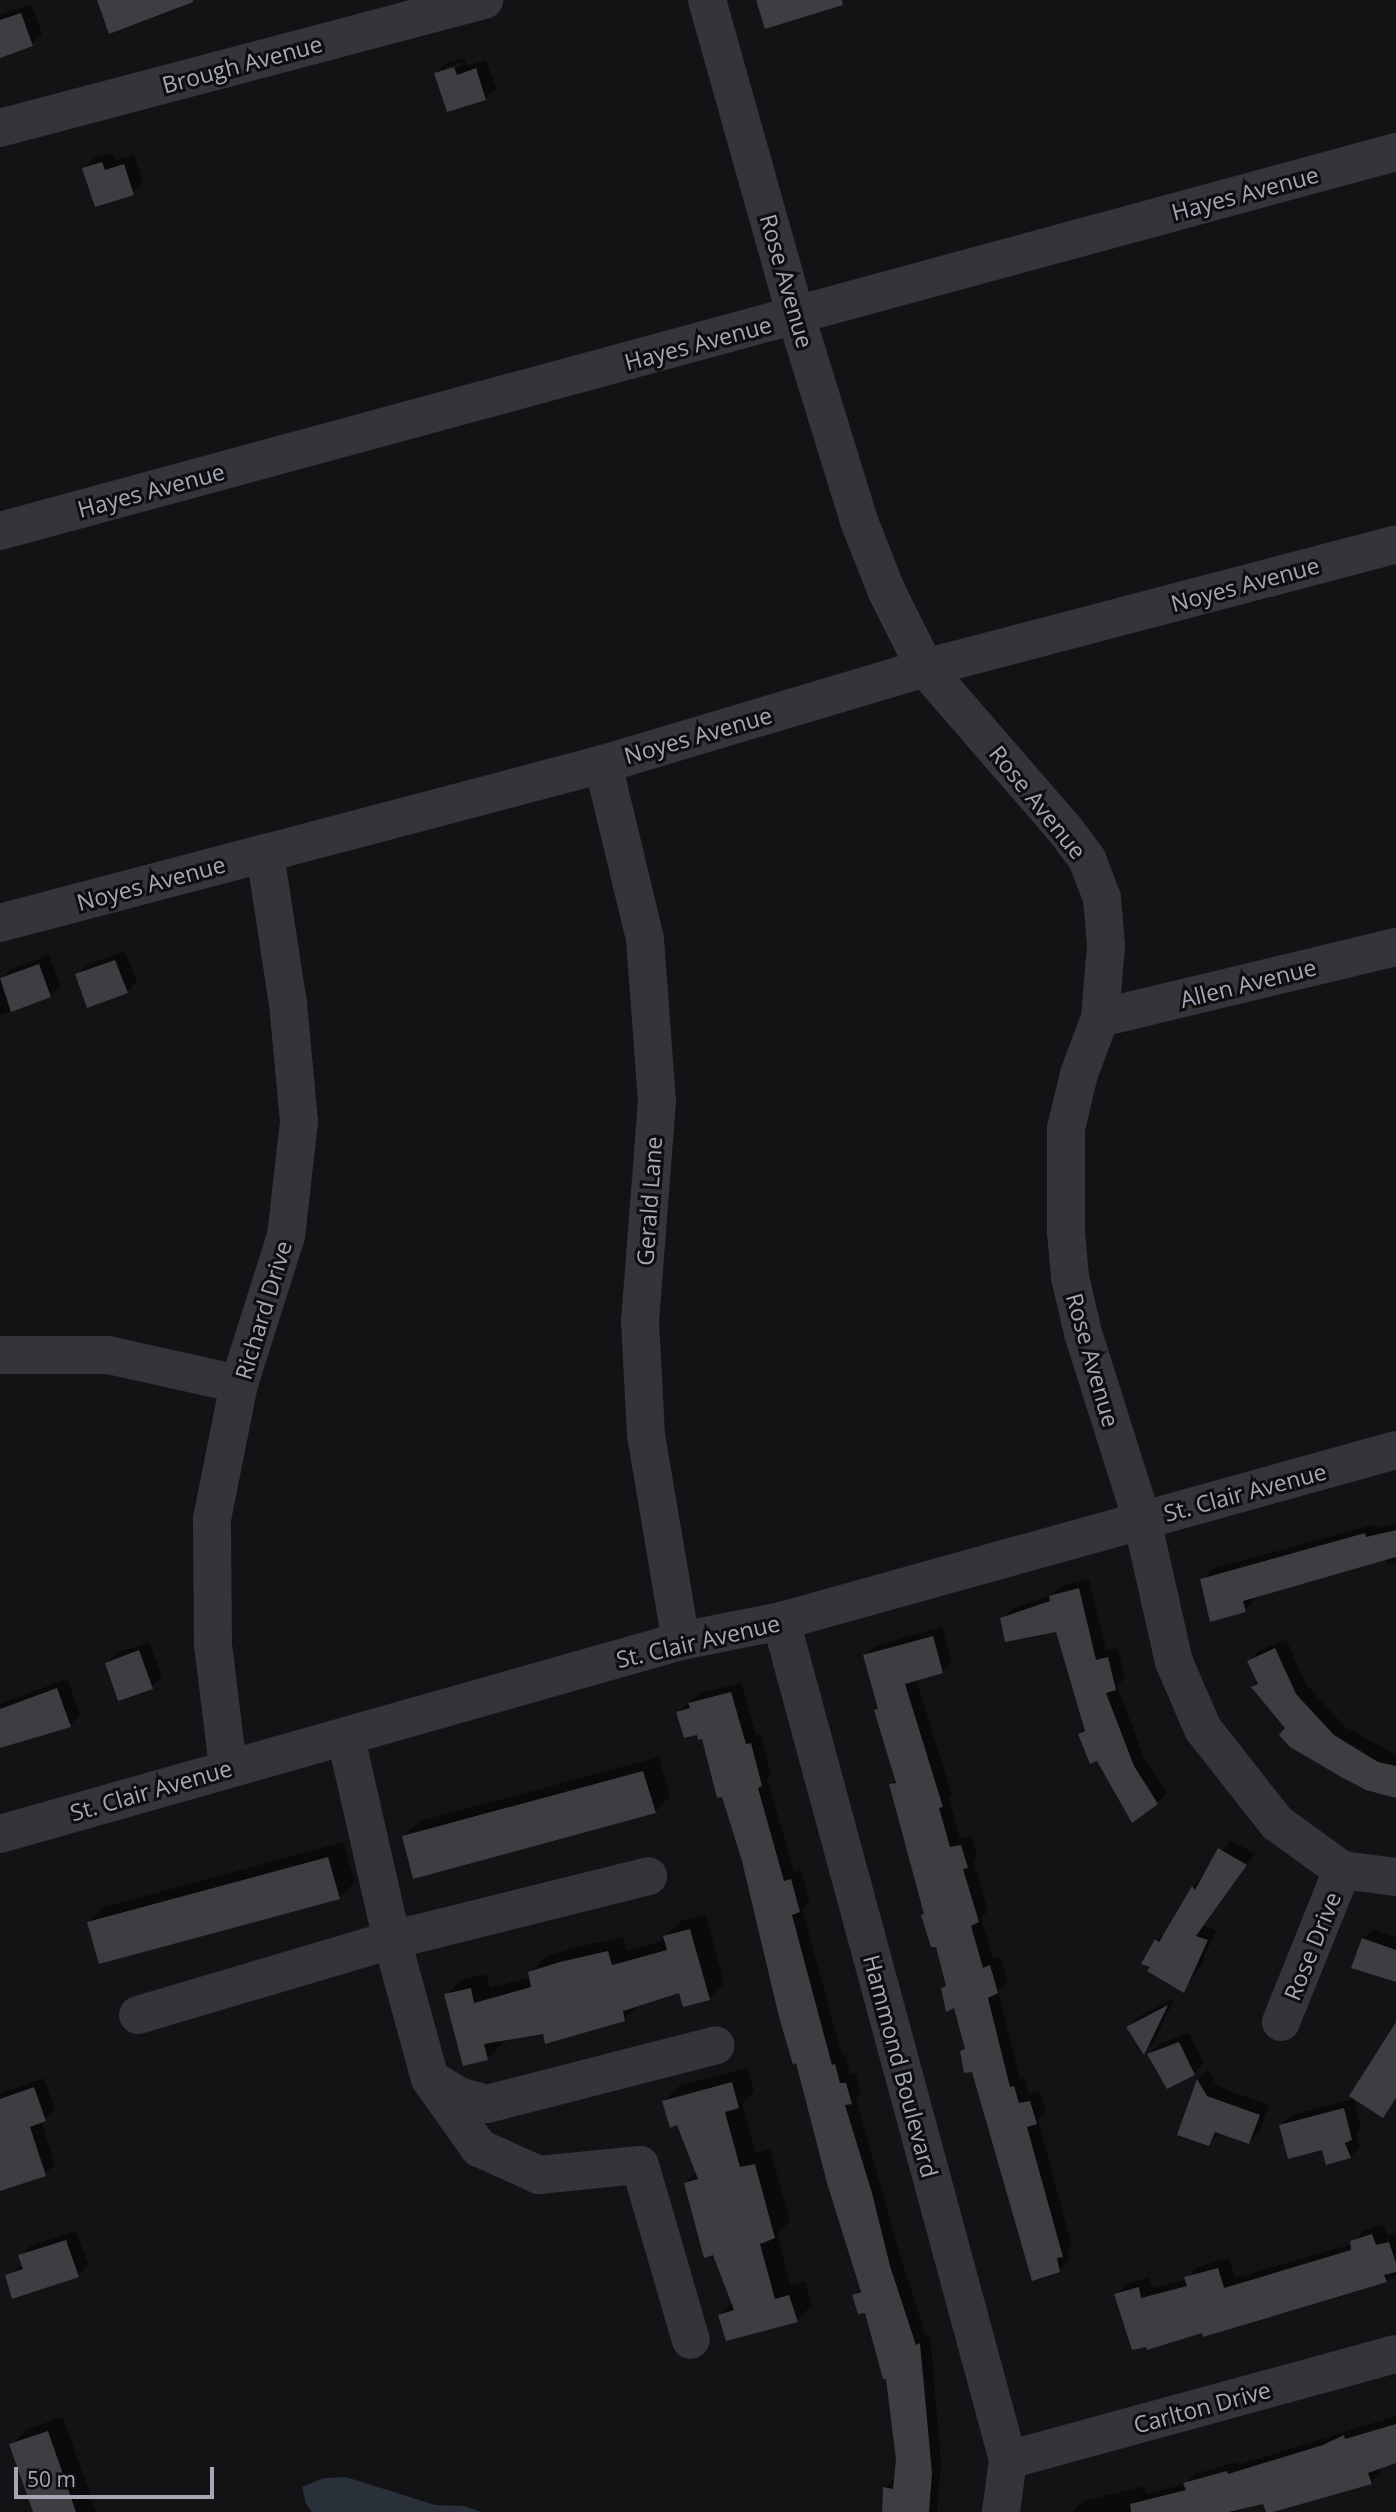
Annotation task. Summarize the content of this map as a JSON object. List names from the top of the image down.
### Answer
{
  "streets": {
    "street": [
      "Brough Avenue",
      "Hayes Avenue",
      "Rose Avenue",
      "Noyes Avenue",
      "Allen Avenue",
      "Gerald Lane",
      "Richard Drive",
      "St. Clair Avenue",
      "Rose Drive",
      "Hammond Boulevard",
      "Carlton Drive"
    ]
  },
  "crossings": [
    ["Hayes Avenue", "Rose Avenue"],
    ["Rose Avenue", "Noyes Avenue"],
    ["Rose Avenue", "Allen Avenue"],
    ["Rose Avenue", "St. Clair Avenue"],
    ["Rose Avenue", "Rose Drive"],
    ["Noyes Avenue", "Gerald Lane"],
    ["Noyes Avenue", "Richard Drive"],
    ["Gerald Lane", "St. Clair Avenue"],
    ["Richard Drive", "St. Clair Avenue"],
    ["St. Clair Avenue", "Hammond Boulevard"],
    ["Hammond Boulevard", "Carlton Drive"]
  ],
  "scale_bar": "50 m"
}
